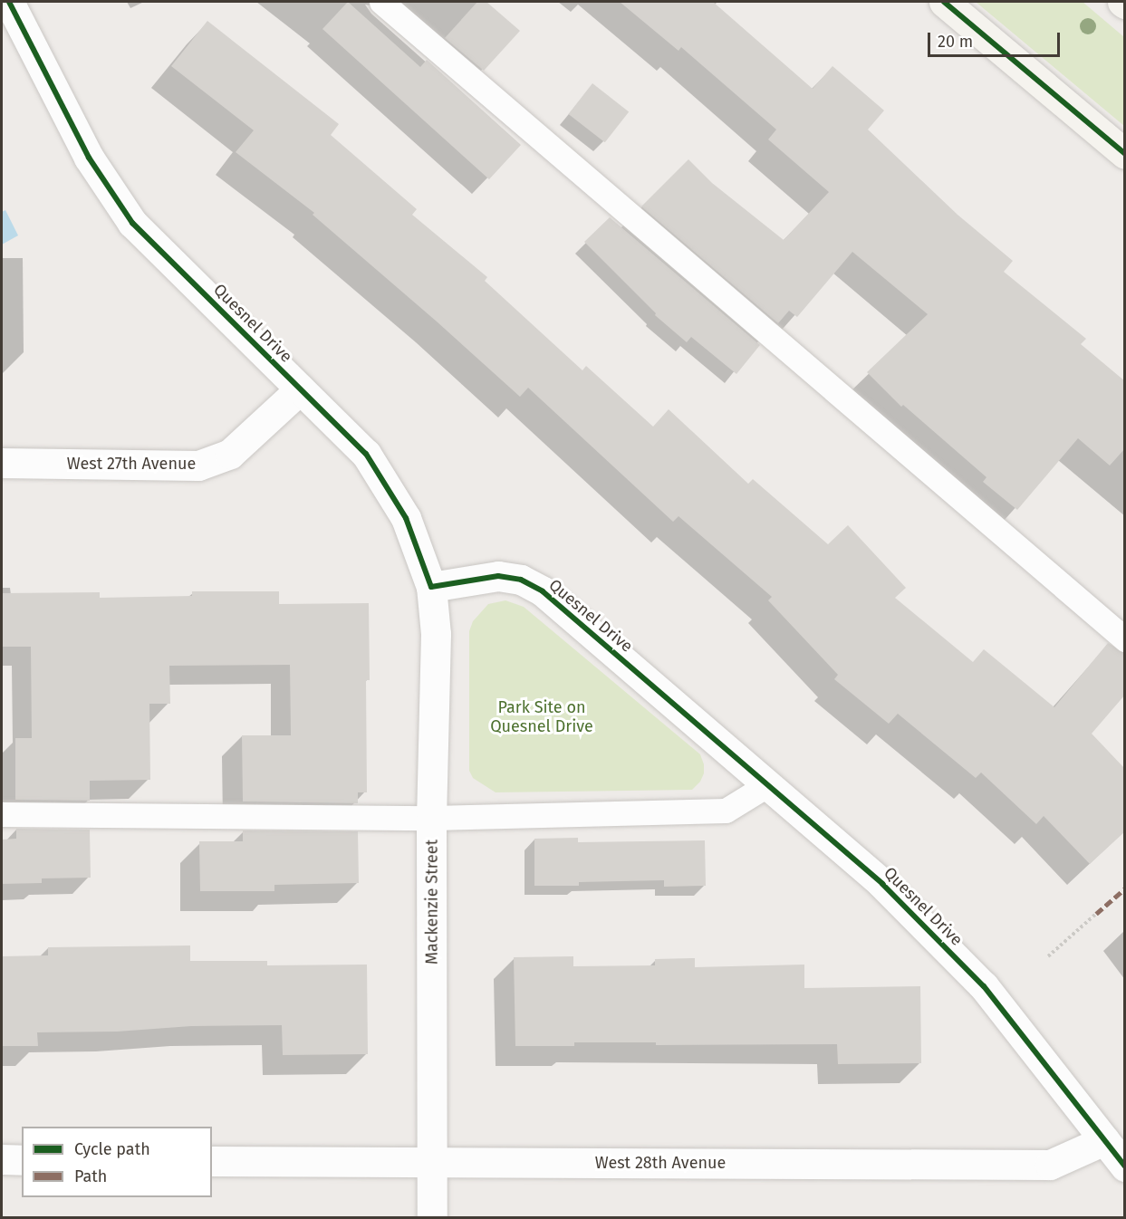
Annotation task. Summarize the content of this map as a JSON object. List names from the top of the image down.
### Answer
{
  "streets": {
    "street": [
      "Quesnel Drive",
      "West 27th Avenue",
      "Mackenzie Street",
      "West 28th Avenue"
    ]
  },
  "crossings": [
    ["Quesnel Drive", "West 27th Avenue"],
    ["Quesnel Drive", "Mackenzie Street"],
    ["Quesnel Drive", "West 28th Avenue"],
    ["Mackenzie Street", "West 28th Avenue"]
  ],
  "parks": ["Park Site on Quesnel Drive"],
  "legend": ["Cycle path", "Path"],
  "scale_bar": "20 m"
}
